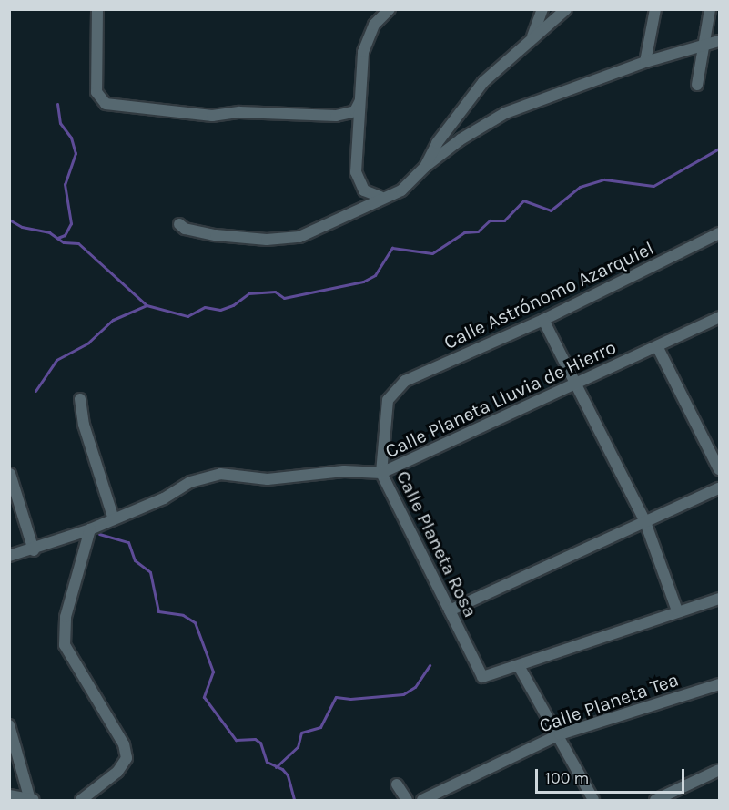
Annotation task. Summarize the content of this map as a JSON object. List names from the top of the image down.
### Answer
{
  "streets": {
    "street": [
      "Calle Astrónomo Azarquiel",
      "Calle Planeta Lluvia de Hierro",
      "Calle Planeta Rosa",
      "Calle Planeta Tea"
    ]
  },
  "crossings": [
    ["Calle Astrónomo Azarquiel", "Calle Planeta Rosa"],
    ["Calle Planeta Lluvia de Hierro", "Calle Planeta Rosa"]
  ],
  "scale_bar": "100 m"
}
